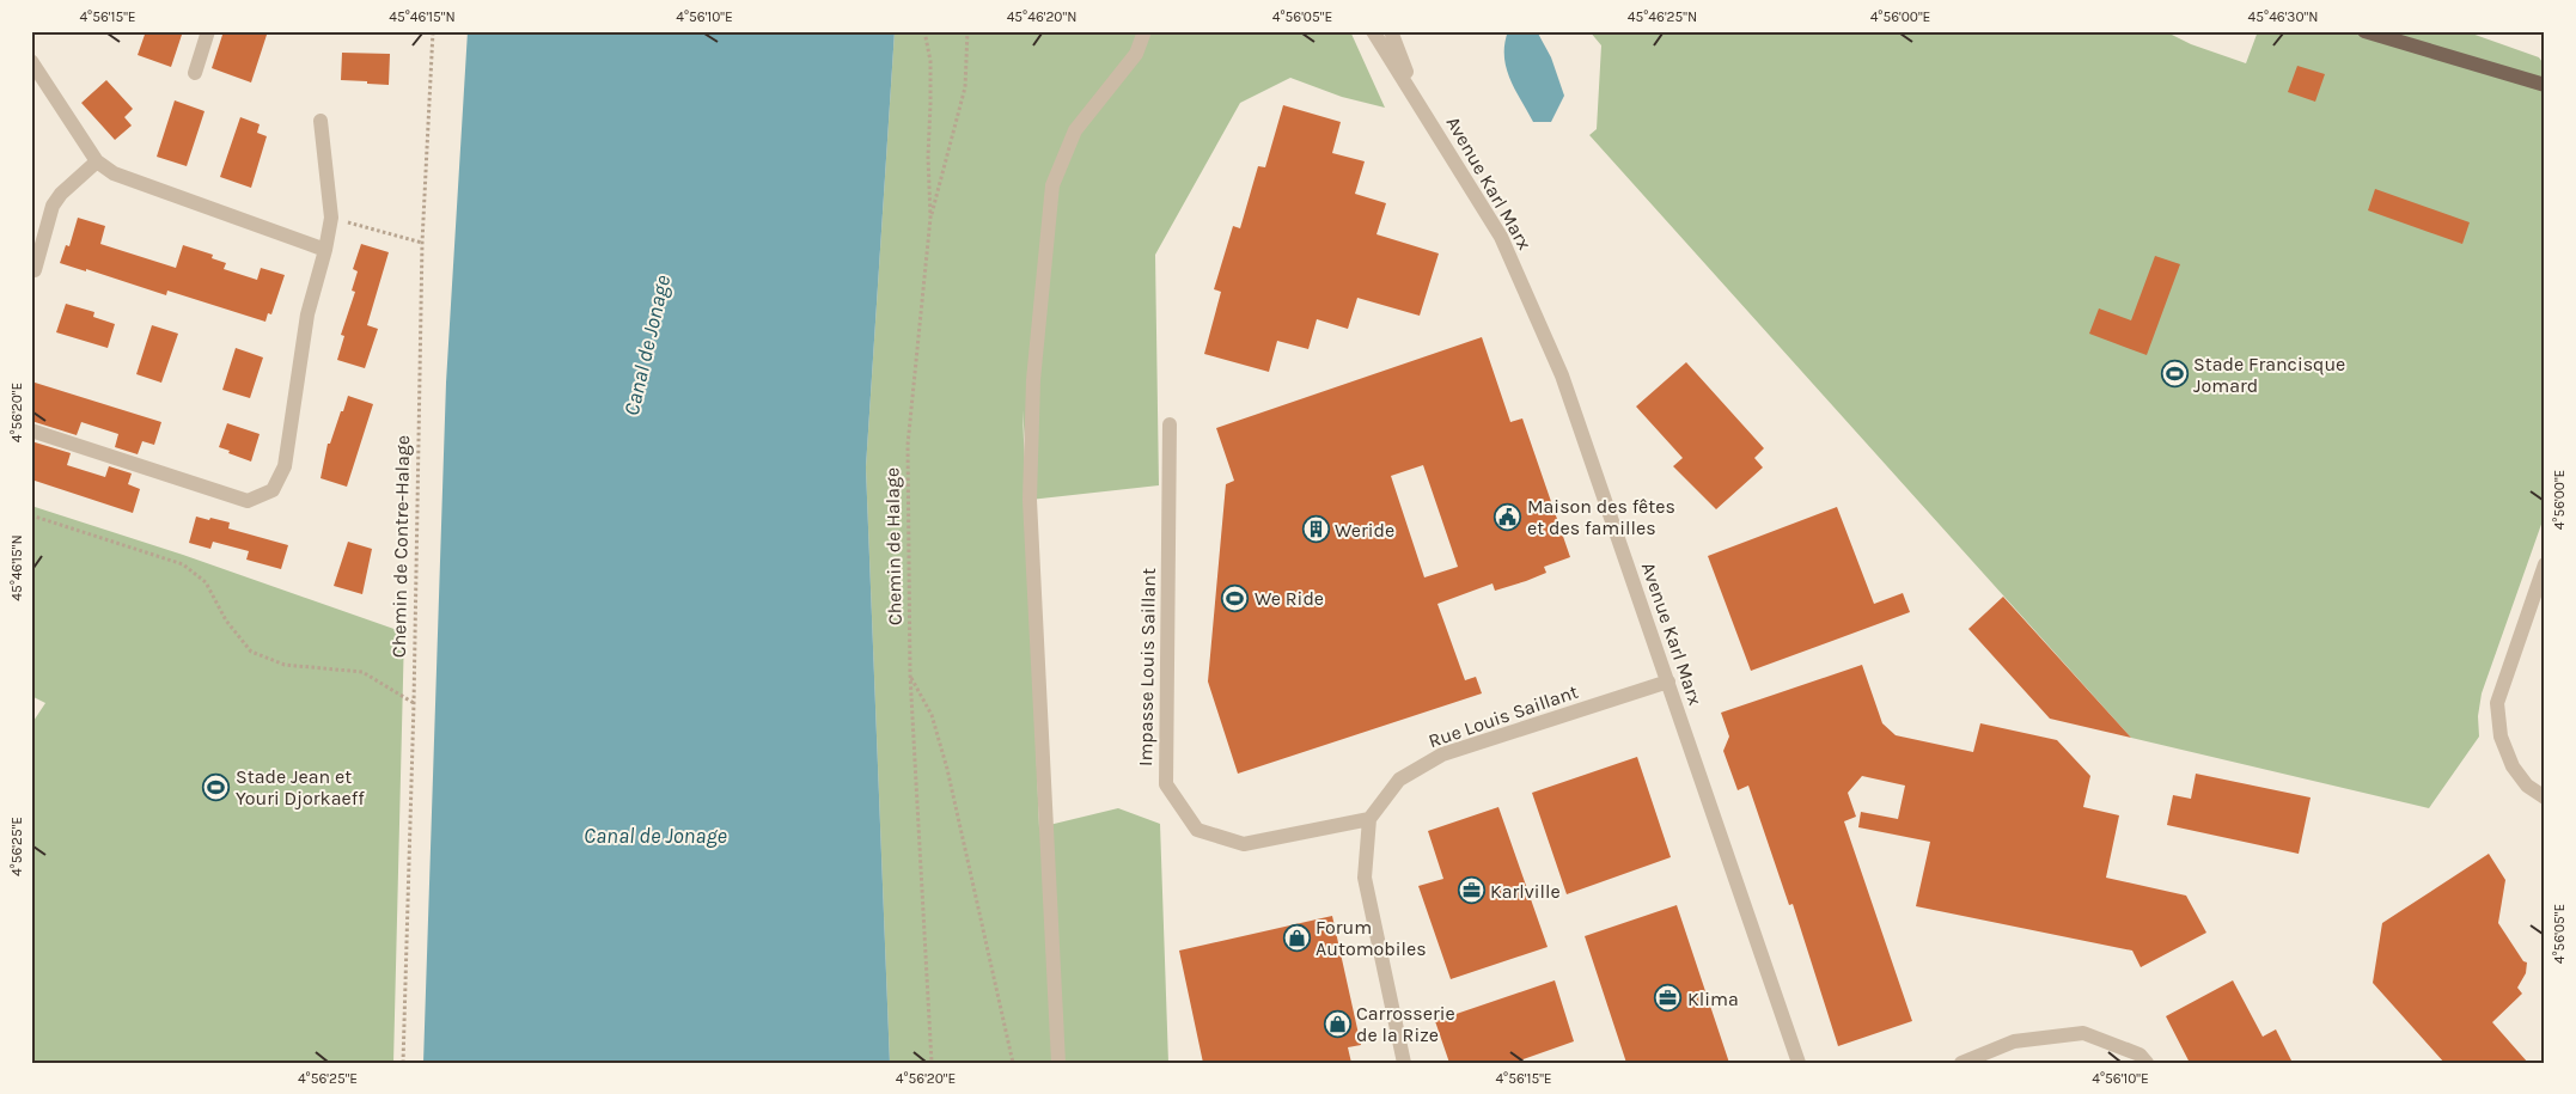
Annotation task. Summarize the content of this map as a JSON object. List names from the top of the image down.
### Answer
{
  "streets": {
    "street": ["Avenue Karl Marx", "Impasse Louis Saillant", "Rue Louis Saillant"],
    "path": ["Chemin de Contre-Halage", "Chemin de Halage"]
  },
  "crossings": [
    ["Avenue Karl Marx", "Rue Louis Saillant"],
    ["Impasse Louis Saillant", "Rue Louis Saillant"]
  ],
  "water": ["Canal de Jonage"],
  "places": {
    "sports": ["Stade Francisque Jomard", "We Ride", "Stade Jean et Youri Djorkaeff"],
    "public building": ["Maison des fêtes et des familles"],
    "building": ["Weride"],
    "office": ["Karlville", "Klima"],
    "shop": ["Forum Automobiles", "Carrosserie de la Rize"]
  },
  "coordinates": [
    "4°56'15\"E",
    "45°46'15\"N",
    "4°56'10\"E",
    "45°46'20\"N",
    "4°56'05\"E",
    "45°46'25\"N",
    "4°56'00\"E",
    "45°46'30\"N",
    "4°56'20\"E",
    "4°56'25\"E"
  ]
}
